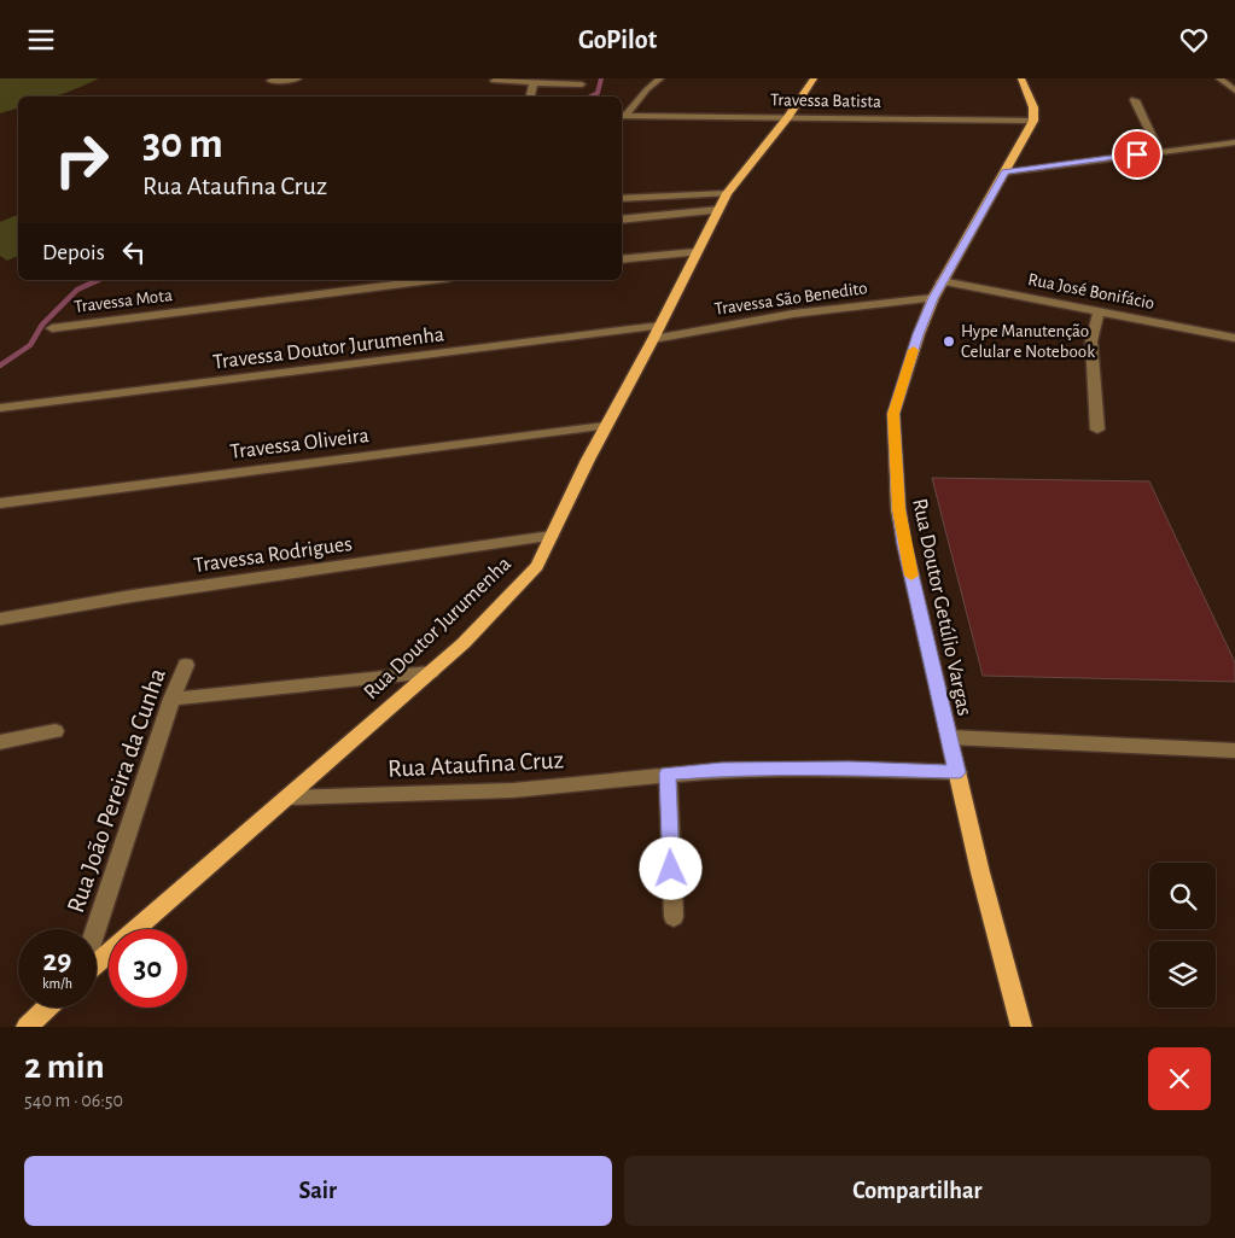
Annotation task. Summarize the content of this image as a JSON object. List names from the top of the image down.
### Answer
{
  "streets": {
    "main road": ["Rua Doutor Getúlio Vargas", "Rua Doutor Jurumenha"],
    "street": [
      "Travessa Batista",
      "Rua José Bonifácio",
      "Travessa São Benedito",
      "Travessa Mota",
      "Travessa Doutor Jurumenha",
      "Travessa Oliveira",
      "Travessa Rodrigues",
      "Rua Ataufina Cruz",
      "Rua João Pereira da Cunha"
    ]
  },
  "crossings": [
    ["Travessa Batista", "Rua Doutor Getúlio Vargas"],
    ["Travessa Batista", "Rua Doutor Jurumenha"],
    ["Rua José Bonifácio", "Rua Doutor Getúlio Vargas"],
    ["Travessa São Benedito", "Travessa Doutor Jurumenha"],
    ["Travessa São Benedito", "Rua Doutor Getúlio Vargas"],
    ["Travessa São Benedito", "Rua Doutor Jurumenha"],
    ["Travessa Doutor Jurumenha", "Rua Doutor Jurumenha"],
    ["Travessa Oliveira", "Rua Doutor Jurumenha"],
    ["Travessa Rodrigues", "Rua Doutor Jurumenha"],
    ["Rua Doutor Getúlio Vargas", "Rua Ataufina Cruz"],
    ["Rua Doutor Jurumenha", "Rua Ataufina Cruz"]
  ],
  "places": ["Hype Manutenção Celular e Notebook"],
  "page": {
    "header": "GoPilot",
    "turn": ["30 m", "Rua Ataufina Cruz"],
    "then": "Depois",
    "speed": "29 km/h",
    "limit": "30",
    "heading": ["2 min", "540 m · 06:50"],
    "buttons": ["Sair", "Compartilhar"]
  }
}
